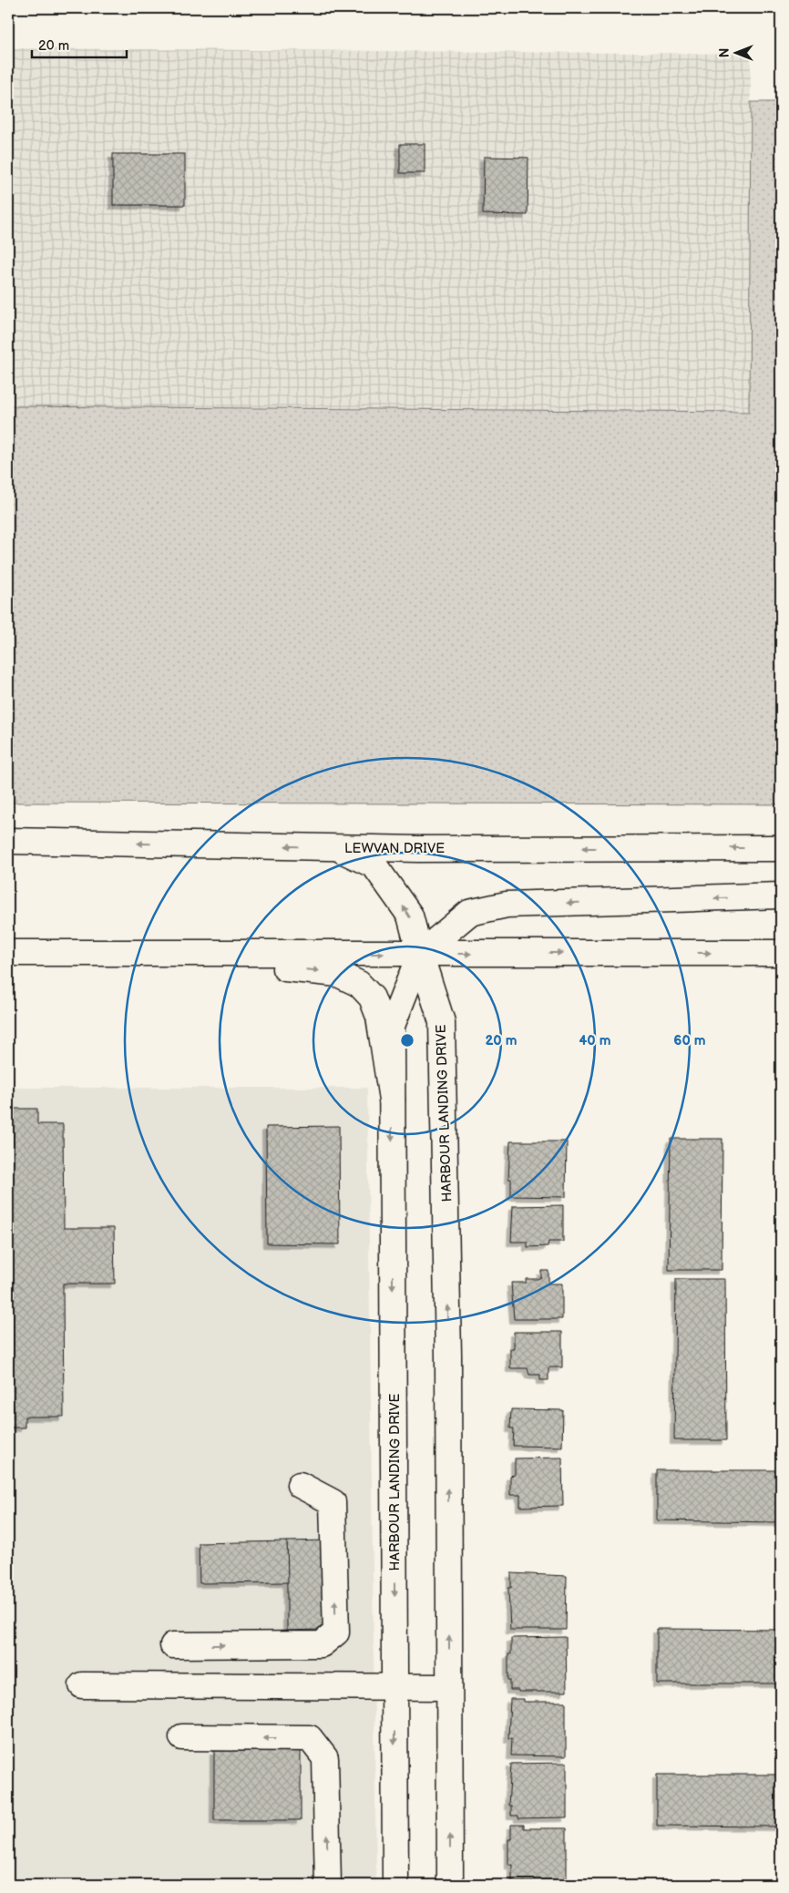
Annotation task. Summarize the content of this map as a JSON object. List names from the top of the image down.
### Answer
{
  "streets": {
    "main road": ["LEWVAN DRIVE", "HARBOUR LANDING DRIVE"]
  },
  "scale_bar": "20 m",
  "north": "left",
  "rings": ["20 m", "40 m", "60 m"]
}
